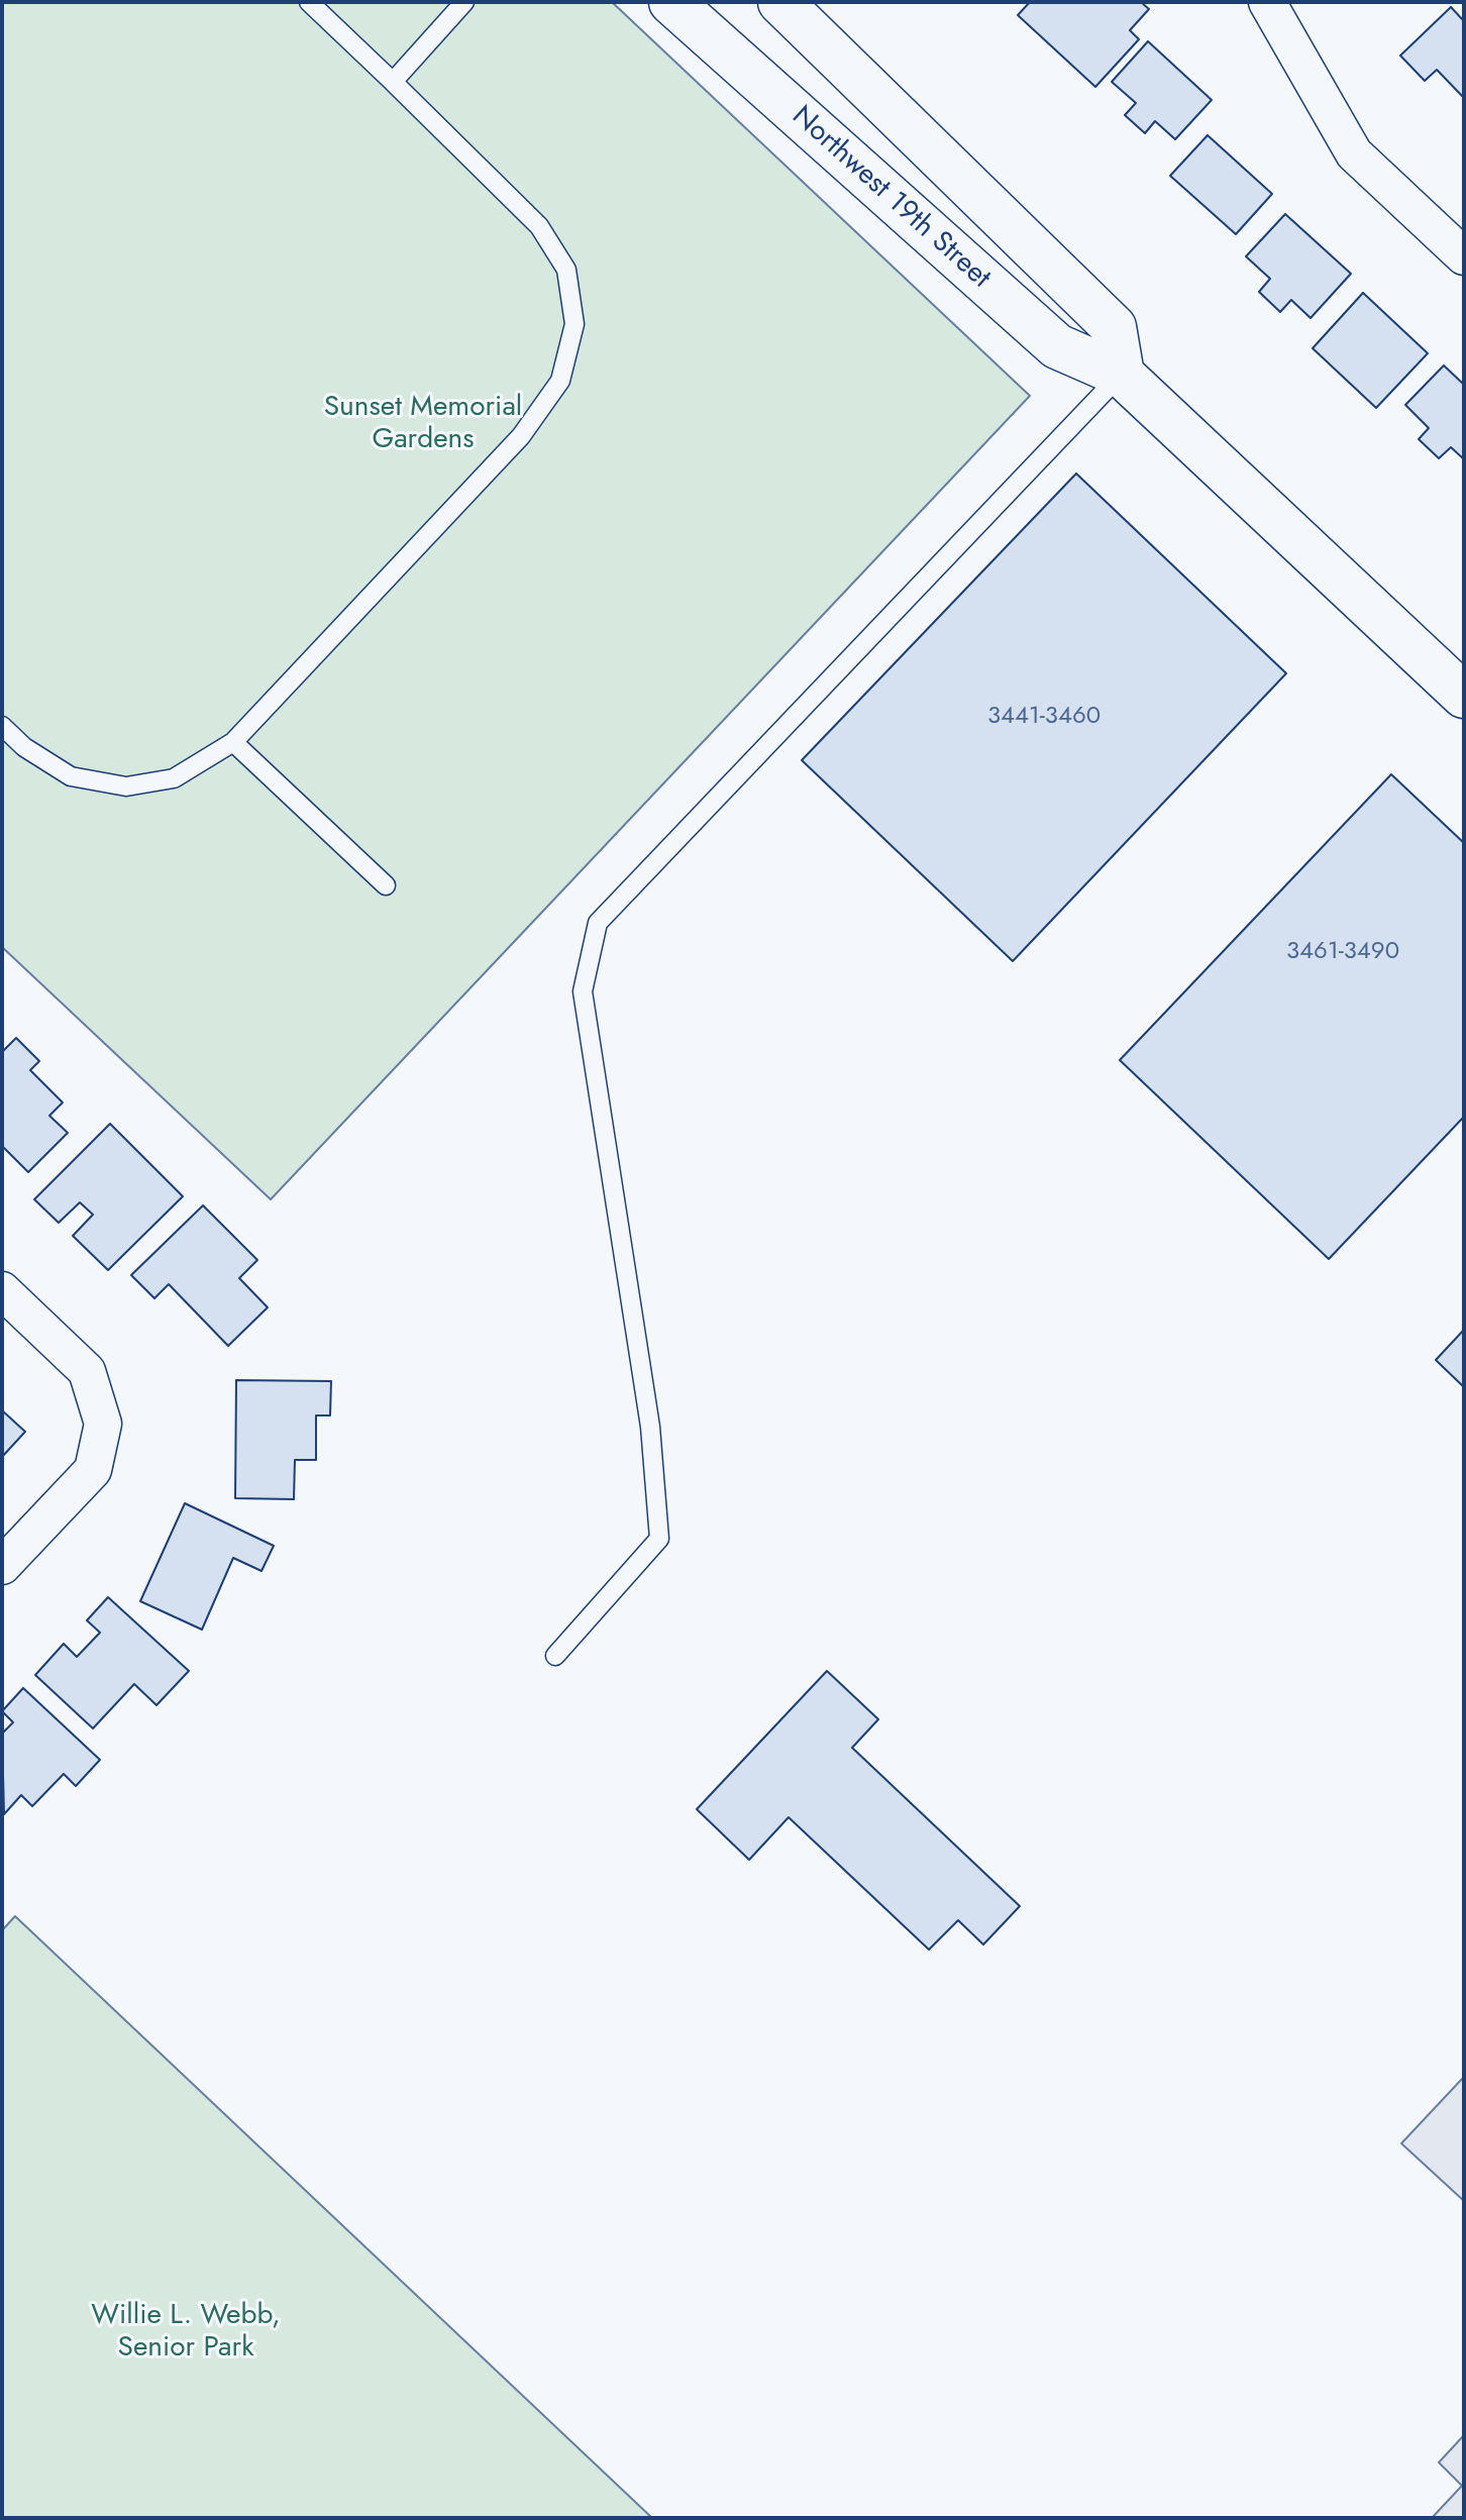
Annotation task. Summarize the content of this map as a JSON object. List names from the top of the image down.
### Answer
{
  "streets": {
    "street": ["Northwest 19th Street"]
  },
  "parks": ["Sunset Memorial Gardens", "Willie L. Webb, Senior Park"],
  "house_numbers": ["3441-3460", "3461-3490"]
}
